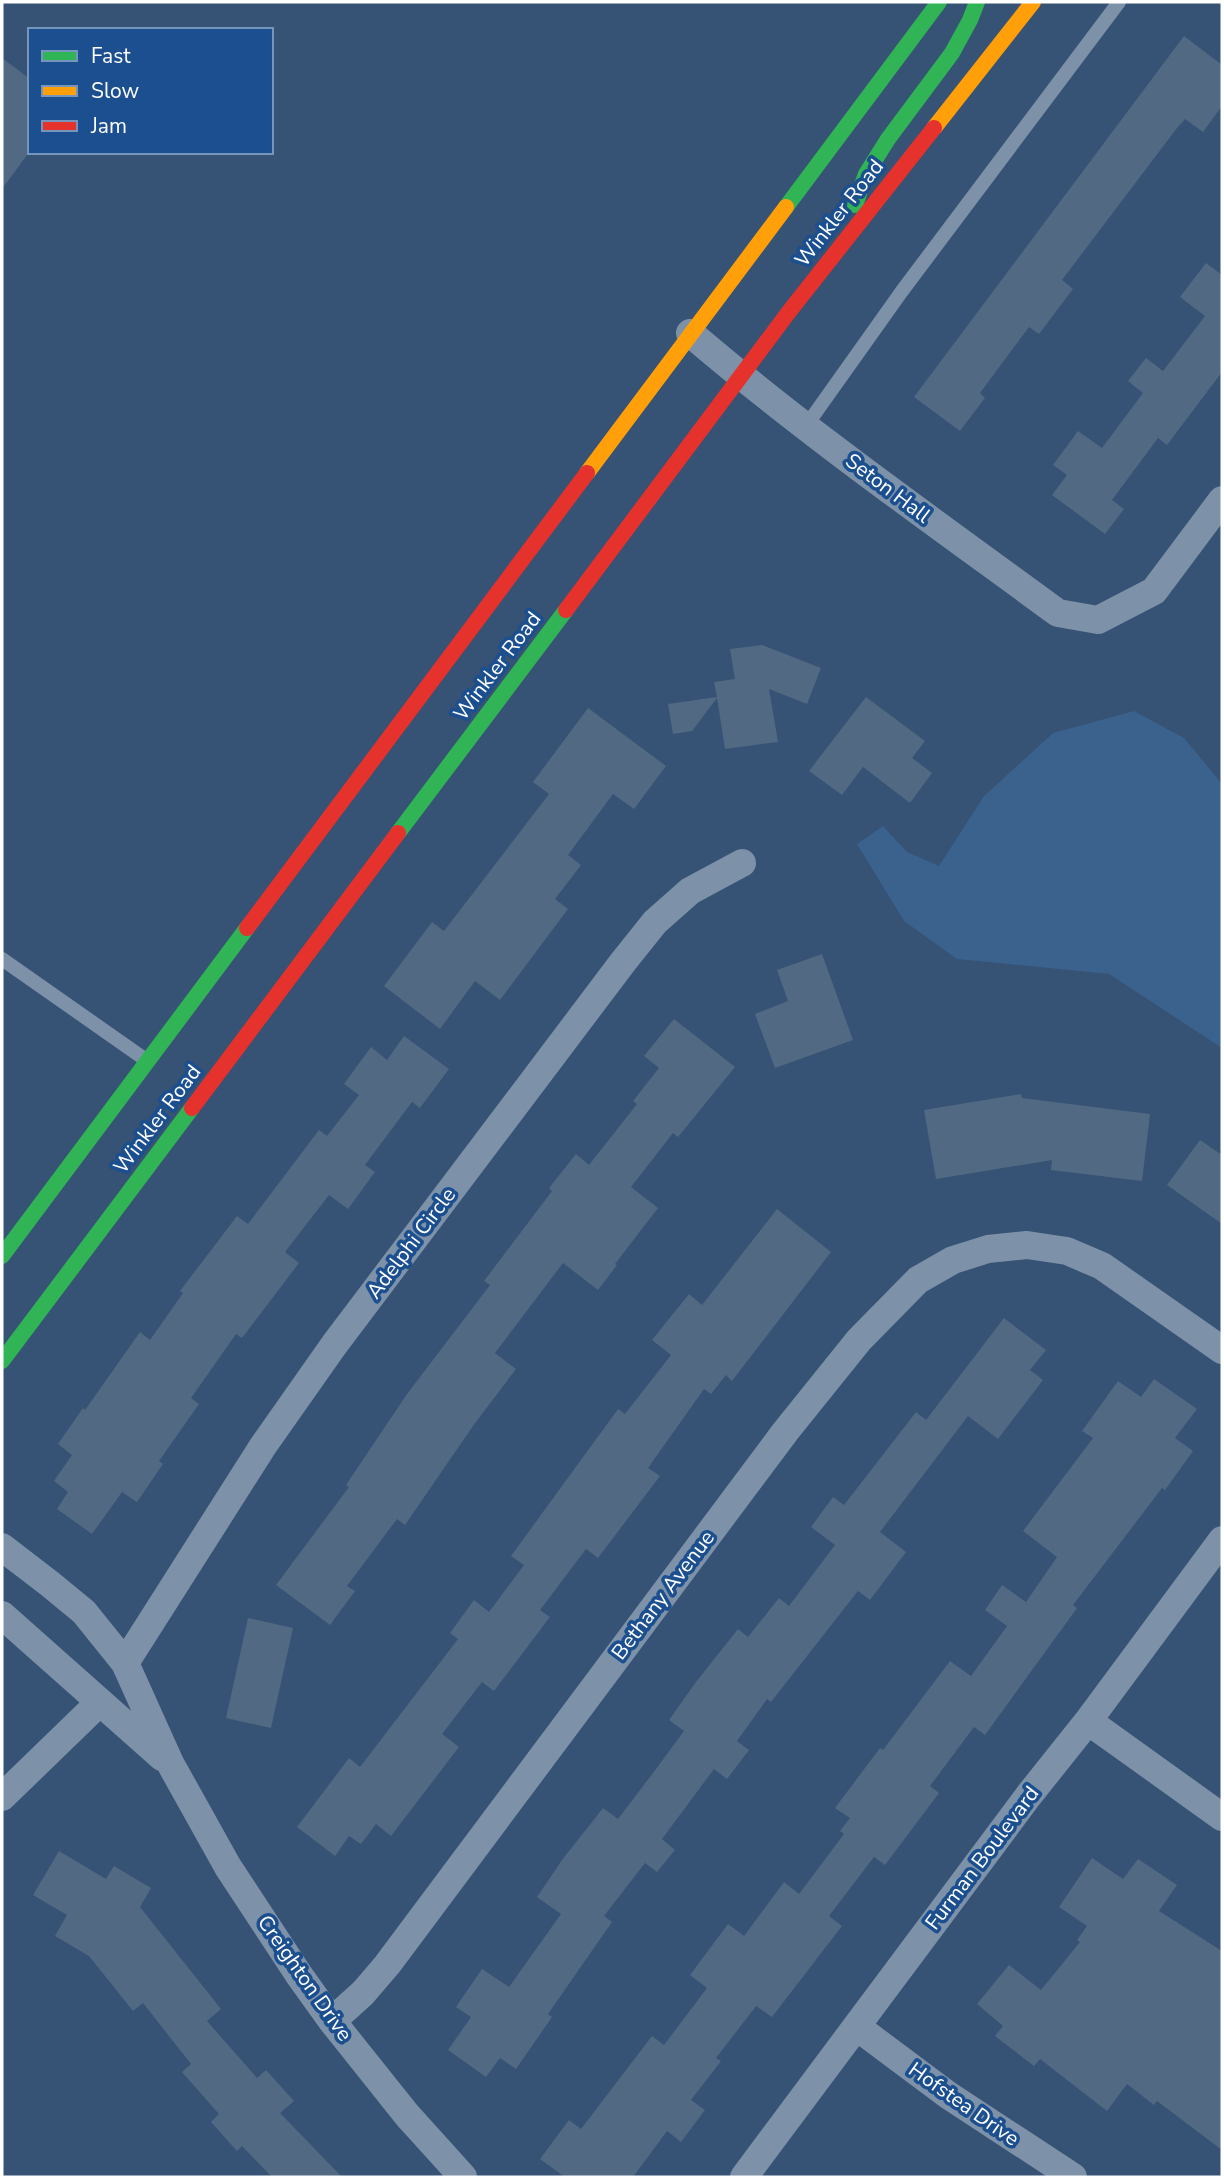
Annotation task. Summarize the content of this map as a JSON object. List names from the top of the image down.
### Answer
{
  "streets": {
    "street": [
      "Winkler Road",
      "Seton Hall",
      "Adelphi Circle",
      "Bethany Avenue",
      "Furman Boulevard",
      "Creighton Drive",
      "Hofstea Drive"
    ]
  },
  "crossings": [
    ["Winkler Road", "Seton Hall"],
    ["Adelphi Circle", "Creighton Drive"],
    ["Bethany Avenue", "Creighton Drive"],
    ["Furman Boulevard", "Hofstea Drive"]
  ],
  "legend": ["Fast", "Slow", "Jam"]
}
